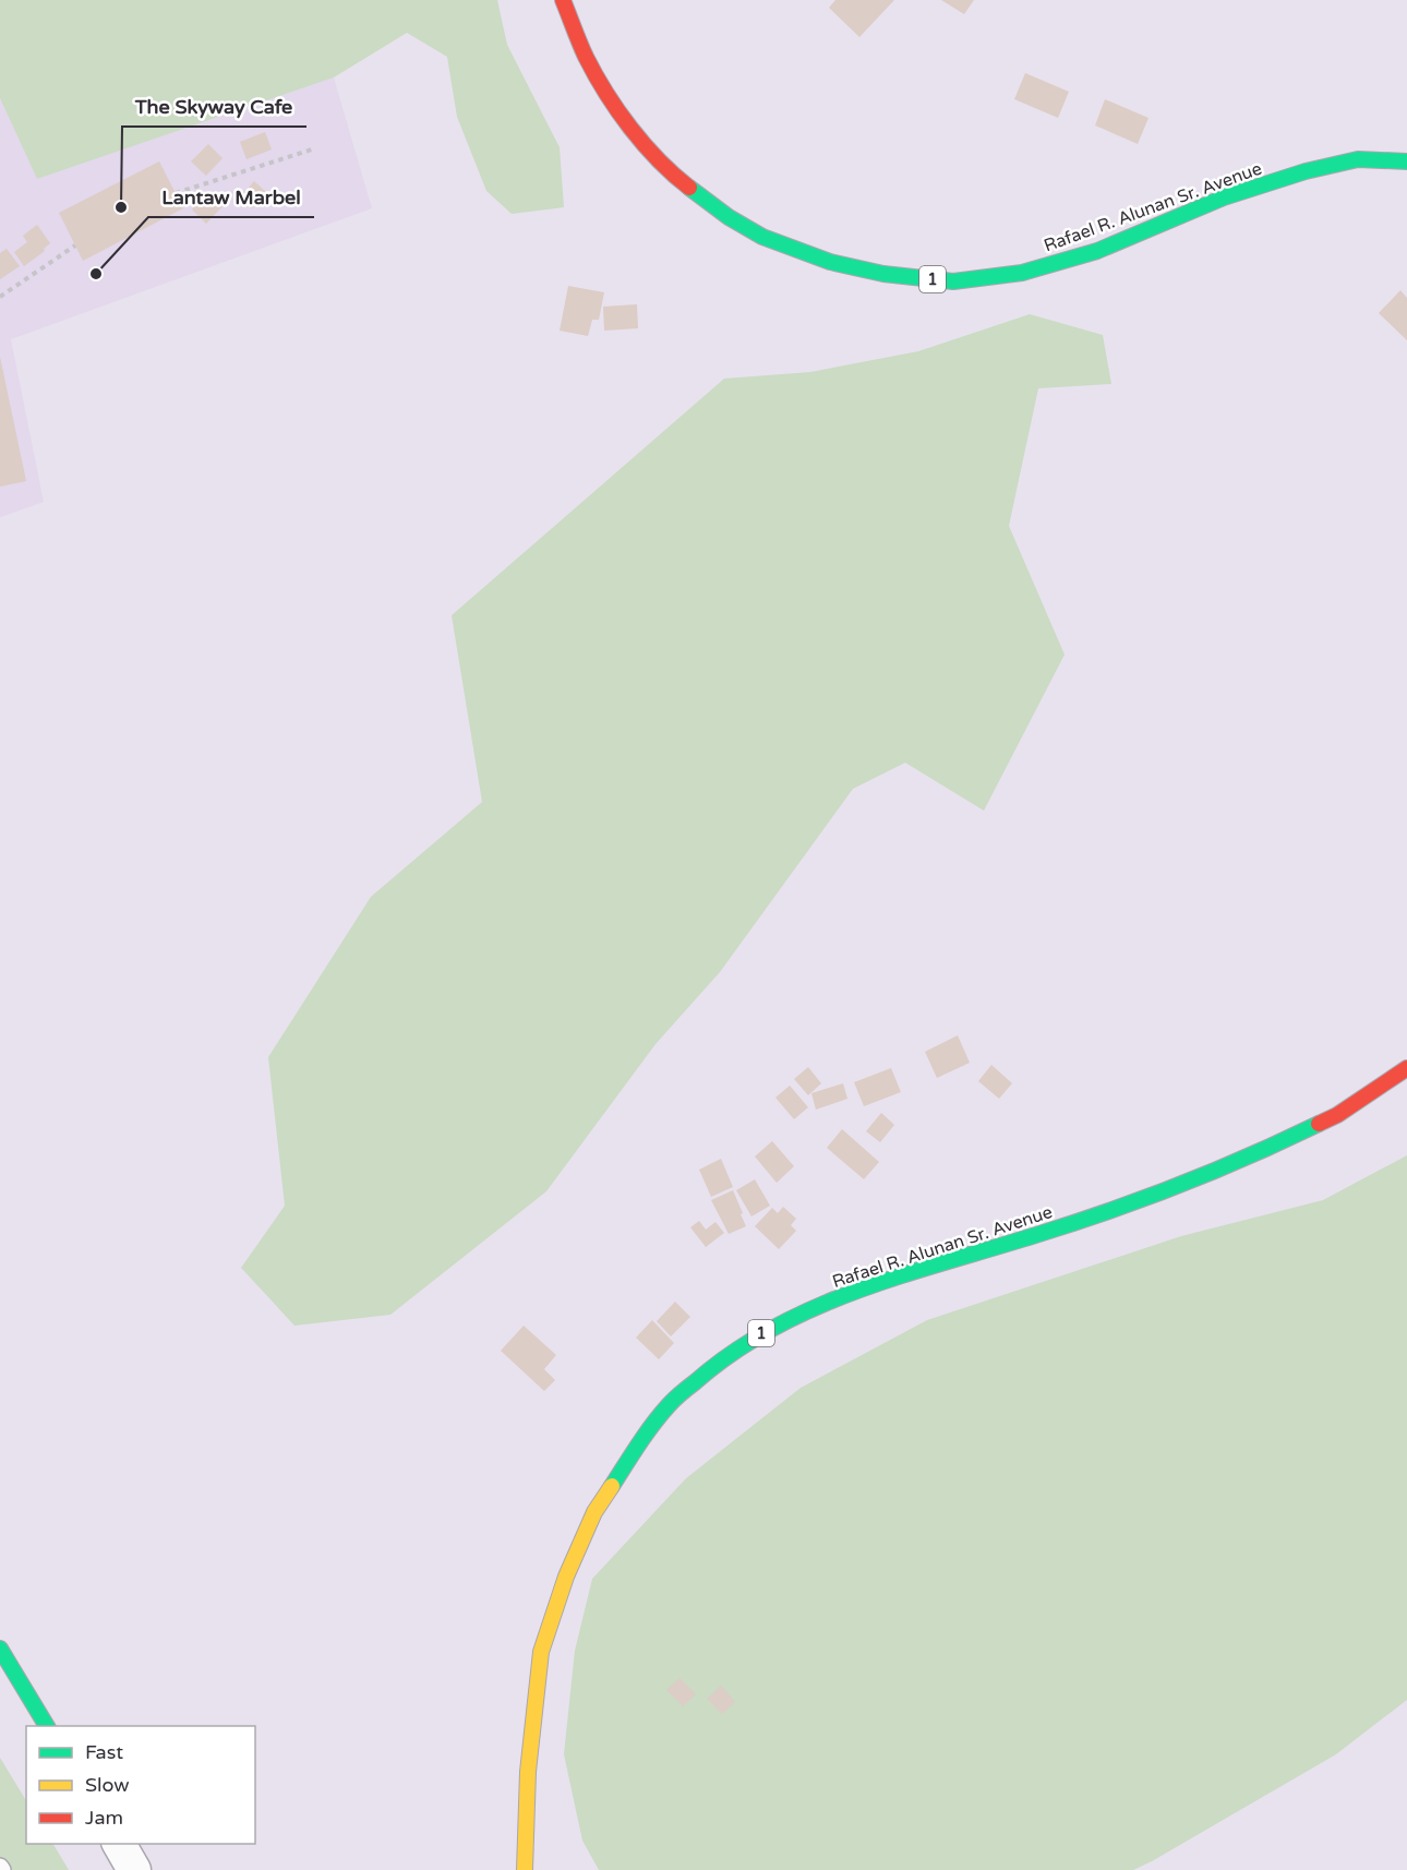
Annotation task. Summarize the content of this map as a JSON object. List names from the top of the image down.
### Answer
{
  "streets": {
    "main road": ["Rafael R. Alunan Sr. Avenue", "1"]
  },
  "places": ["The Skyway Cafe", "Lantaw Marbel"],
  "legend": ["Fast", "Slow", "Jam"]
}
